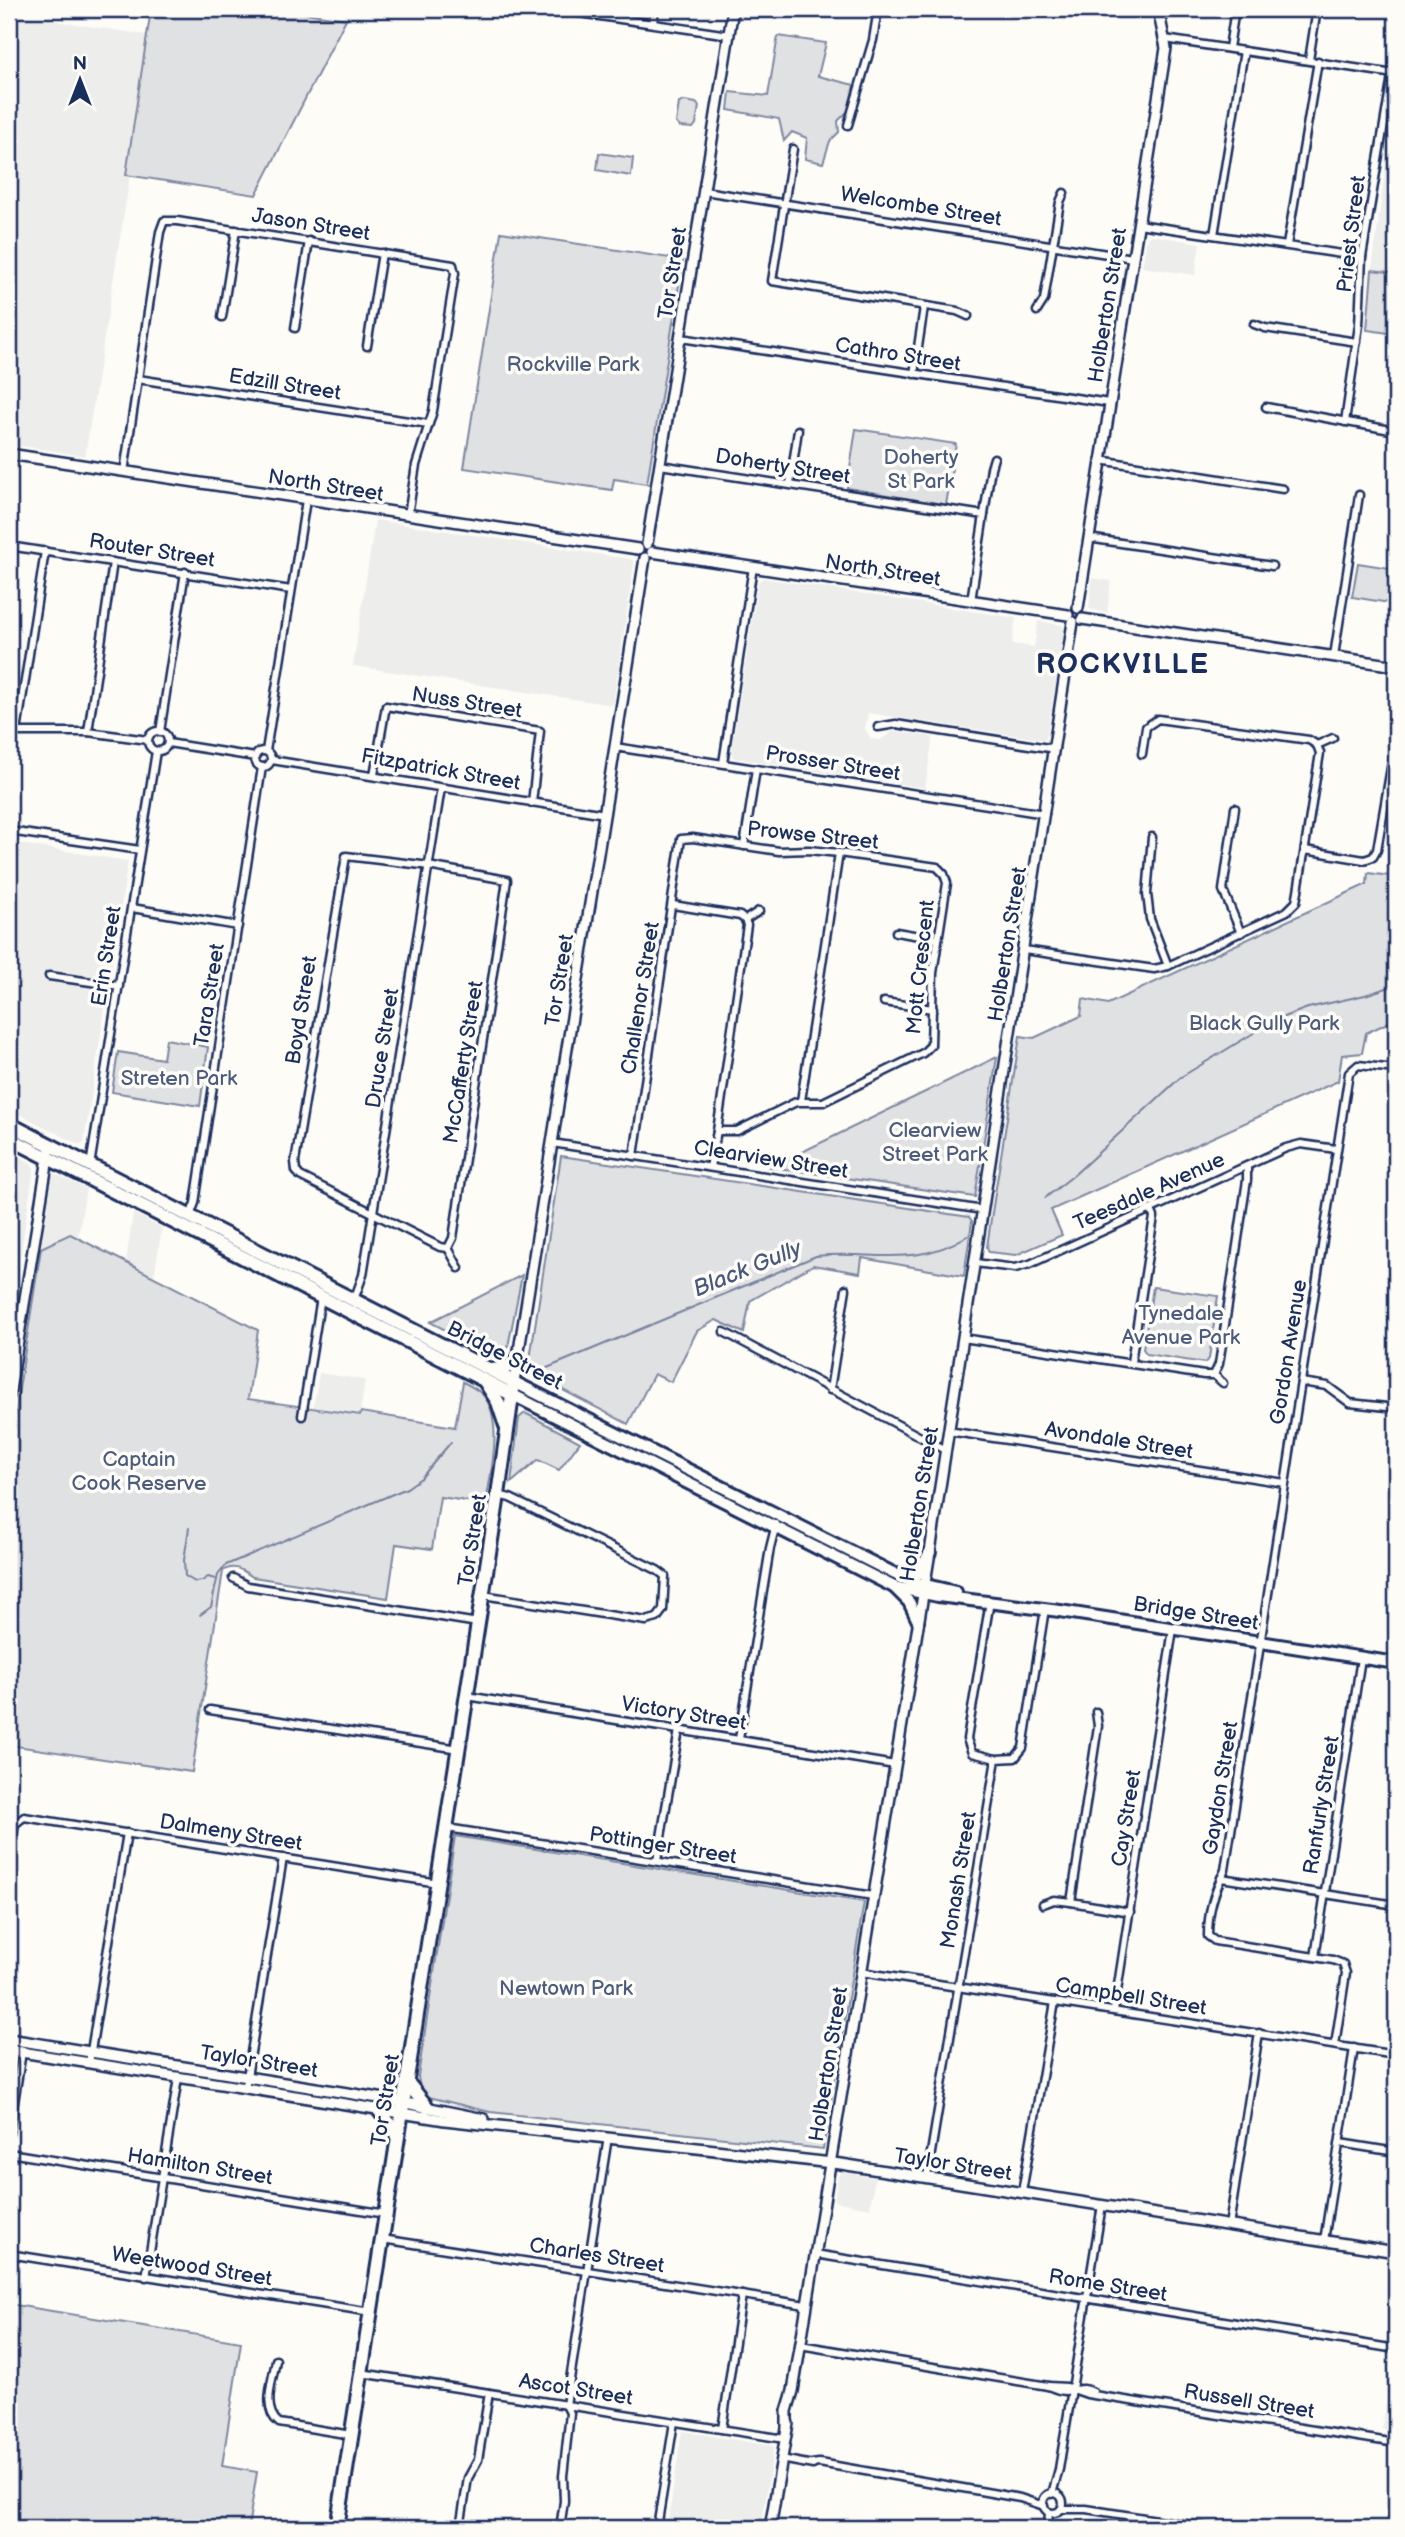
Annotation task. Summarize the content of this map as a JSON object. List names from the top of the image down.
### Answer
{
  "streets": {
    "highway": ["Tor Street", "Bridge Street"],
    "street": [
      "Welcombe Street",
      "Jason Street",
      "Priest Street",
      "Holberton Street",
      "Cathro Street",
      "Edzill Street",
      "Doherty Street",
      "North Street",
      "Router Street",
      "Nuss Street",
      "Prosser Street",
      "Fitzpatrick Street",
      "Prowse Street",
      "Erin Street",
      "Mott Crescent",
      "Tara Street",
      "Challenor Street",
      "Boyd Street",
      "Druce Street",
      "McCafferty Street",
      "Clearview Street",
      "Teesdale Avenue",
      "Gordon Avenue",
      "Avondale Street",
      "Victory Street",
      "Gaydon Street",
      "Ranfurly Street",
      "Cay Street",
      "Dalmeny Street",
      "Pottinger Street",
      "Monash Street",
      "Campbell Street",
      "Taylor Street",
      "Hamilton Street",
      "Charles Street",
      "Weetwood Street",
      "Rome Street",
      "Ascot Street",
      "Russell Street"
    ]
  },
  "crossings": [
    ["Welcombe Street", "Tor Street"],
    ["Welcombe Street", "Holberton Street"],
    ["Jason Street", "Edzill Street"],
    ["Tor Street", "Cathro Street"],
    ["Tor Street", "Doherty Street"],
    ["Tor Street", "North Street"],
    ["Tor Street", "Prosser Street"],
    ["Tor Street", "Fitzpatrick Street"],
    ["Tor Street", "Clearview Street"],
    ["Tor Street", "Bridge Street"],
    ["Tor Street", "Victory Street"],
    ["Tor Street", "Dalmeny Street"],
    ["Tor Street", "Pottinger Street"],
    ["Tor Street", "Taylor Street"],
    ["Tor Street", "Hamilton Street"],
    ["Tor Street", "Charles Street"],
    ["Tor Street", "Weetwood Street"],
    ["Tor Street", "Ascot Street"],
    ["Holberton Street", "Cathro Street"],
    ["Holberton Street", "North Street"],
    ["Holberton Street", "Prosser Street"],
    ["Holberton Street", "Clearview Street"],
    ["Holberton Street", "Teesdale Avenue"],
    ["Holberton Street", "Bridge Street"],
    ["Holberton Street", "Avondale Street"],
    ["Holberton Street", "Victory Street"],
    ["Holberton Street", "Pottinger Street"],
    ["Holberton Street", "Campbell Street"],
    ["Holberton Street", "Taylor Street"],
    ["Holberton Street", "Charles Street"],
    ["Holberton Street", "Rome Street"],
    ["Holberton Street", "Ascot Street"],
    ["Holberton Street", "Russell Street"],
    ["Nuss Street", "Fitzpatrick Street"],
    ["Fitzpatrick Street", "Tara Street"],
    ["Fitzpatrick Street", "Druce Street"],
    ["Prowse Street", "Mott Crescent"],
    ["Prowse Street", "Challenor Street"],
    ["Erin Street", "Bridge Street"],
    ["Tara Street", "Bridge Street"],
    ["Challenor Street", "Clearview Street"],
    ["Boyd Street", "Druce Street"],
    ["Boyd Street", "McCafferty Street"],
    ["Druce Street", "McCafferty Street"],
    ["Druce Street", "Bridge Street"],
    ["Teesdale Avenue", "Gordon Avenue"],
    ["Gordon Avenue", "Bridge Street"],
    ["Gordon Avenue", "Avondale Street"],
    ["Gordon Avenue", "Gaydon Street"],
    ["Bridge Street", "Gaydon Street"],
    ["Bridge Street", "Ranfurly Street"],
    ["Bridge Street", "Cay Street"],
    ["Gaydon Street", "Ranfurly Street"],
    ["Cay Street", "Campbell Street"],
    ["Monash Street", "Campbell Street"],
    ["Monash Street", "Taylor Street"]
  ],
  "districts": ["ROCKVILLE"],
  "water": ["Black Gully"],
  "parks": [
    "Rockville Park",
    "Doherty St Park",
    "Black Gully Park",
    "Streten Park",
    "Clearview Street Park",
    "Tynedale Avenue Park",
    "Captain Cook Reserve",
    "Newtown Park"
  ],
  "north": "top"
}
